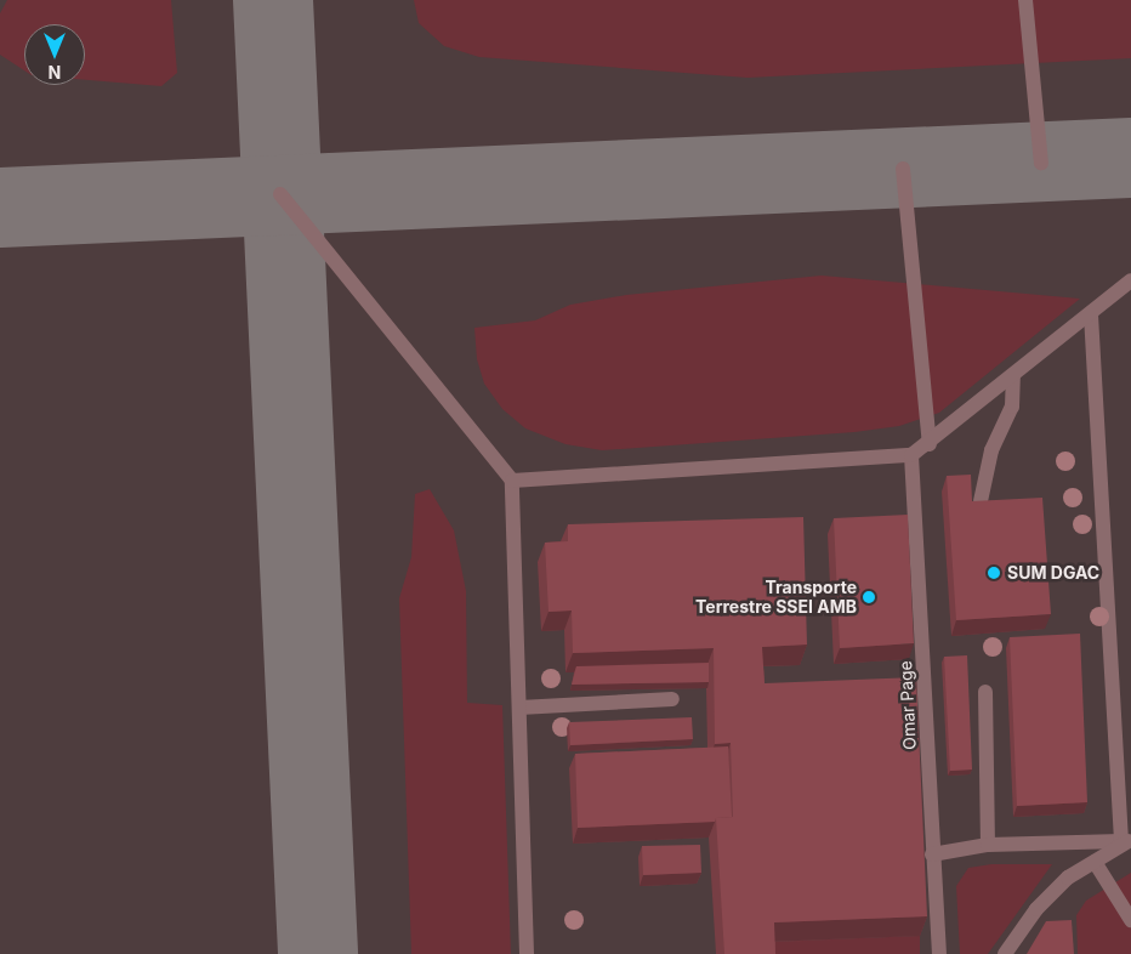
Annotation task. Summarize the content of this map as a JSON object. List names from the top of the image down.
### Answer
{
  "streets": {
    "lane": ["Omar Page"]
  },
  "places": ["SUM DGAC", "Transporte Terrestre SSEI AMB"],
  "north": "bottom"
}
